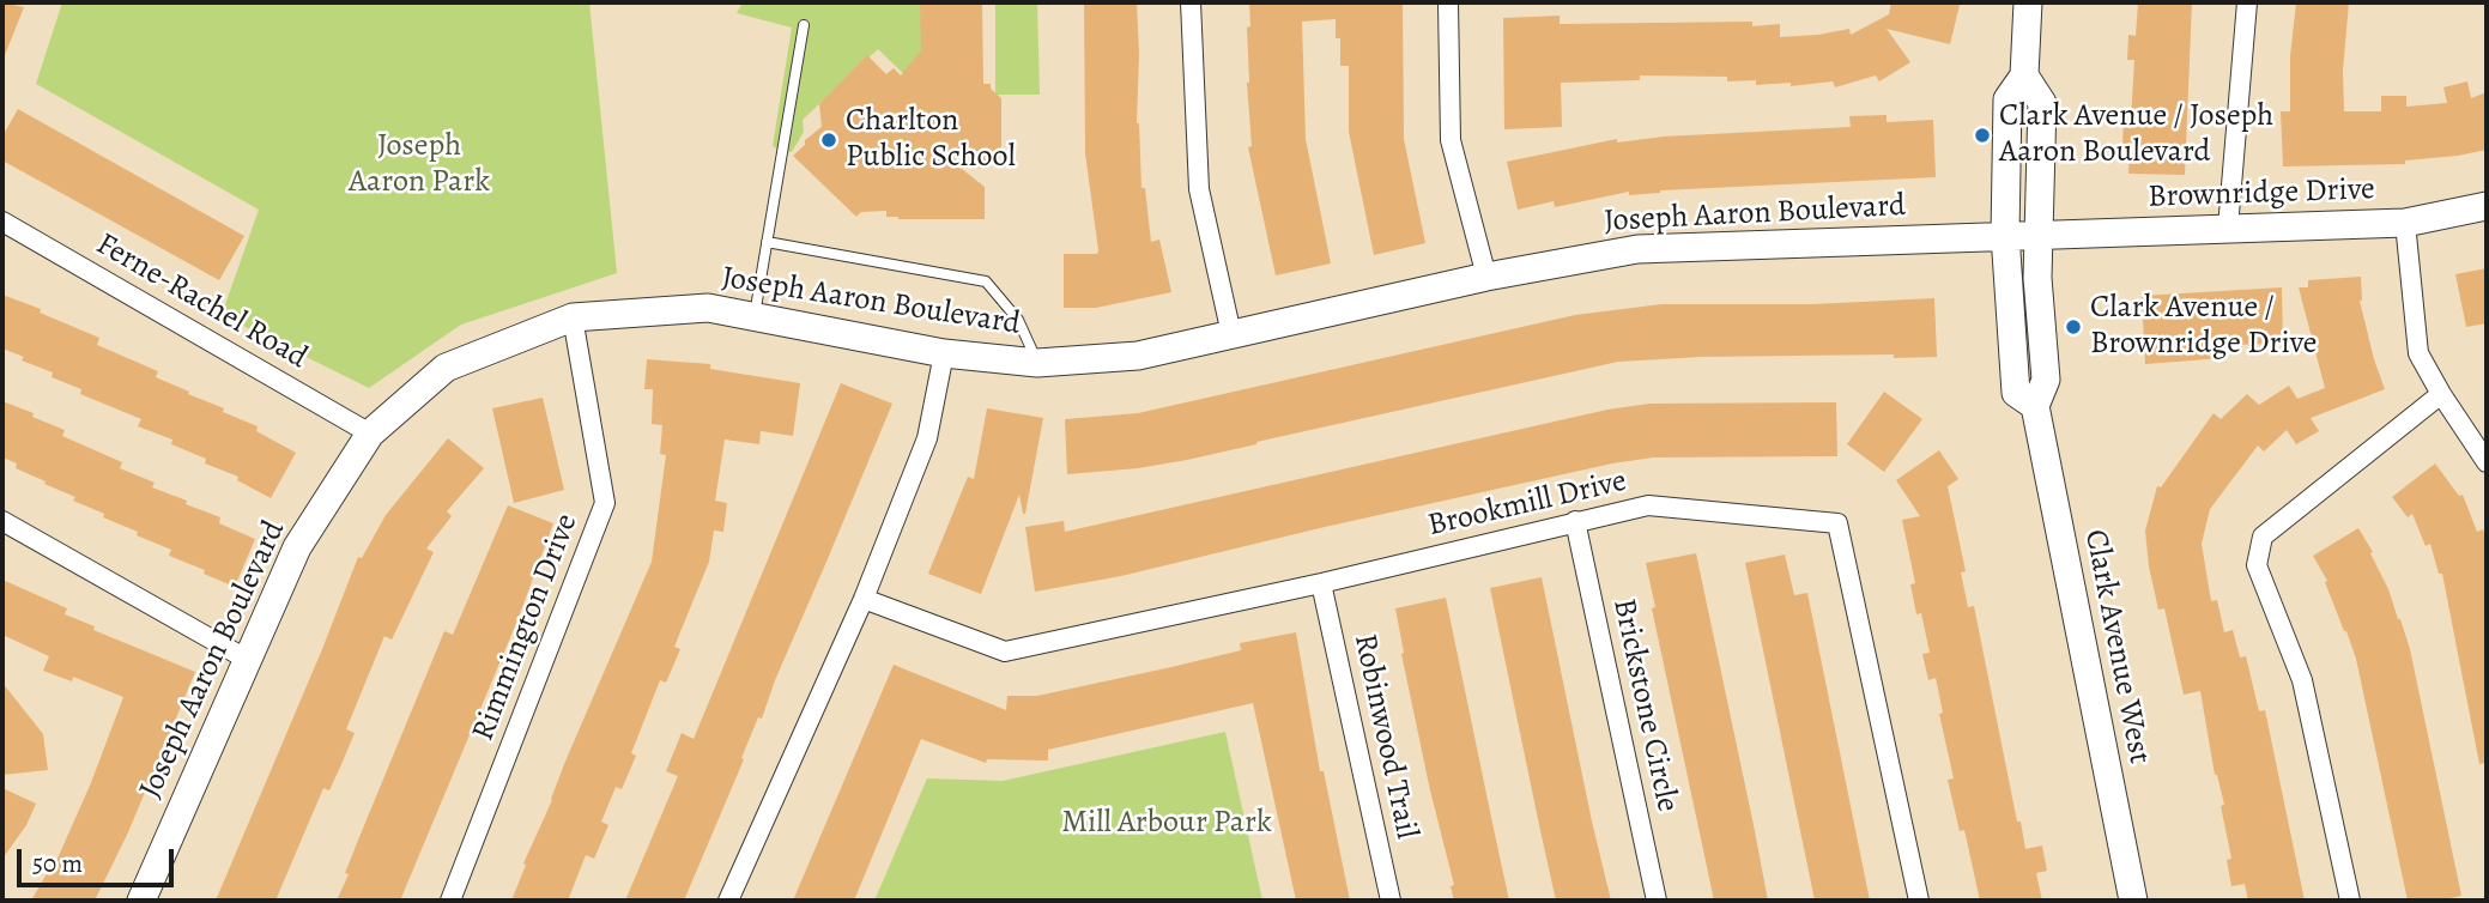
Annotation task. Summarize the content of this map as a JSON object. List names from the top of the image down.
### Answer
{
  "streets": {
    "street": [
      "Brownridge Drive",
      "Joseph Aaron Boulevard",
      "Ferne-Rachel Road",
      "Brookmill Drive",
      "Rimmington Drive",
      "Clark Avenue West",
      "Brickstone Circle",
      "Robinwood Trail"
    ]
  },
  "crossings": [
    ["Brownridge Drive", "Joseph Aaron Boulevard"],
    ["Brownridge Drive", "Clark Avenue West"],
    ["Joseph Aaron Boulevard", "Ferne-Rachel Road"],
    ["Joseph Aaron Boulevard", "Rimmington Drive"],
    ["Joseph Aaron Boulevard", "Clark Avenue West"],
    ["Brookmill Drive", "Brickstone Circle"],
    ["Brookmill Drive", "Robinwood Trail"]
  ],
  "parks": ["Joseph Aaron Park", "Mill Arbour Park"],
  "places": ["Clark Avenue / Joseph Aaron Boulevard", "Charlton Public School", "Clark Avenue / Brownridge Drive"],
  "scale_bar": "50 m"
}
